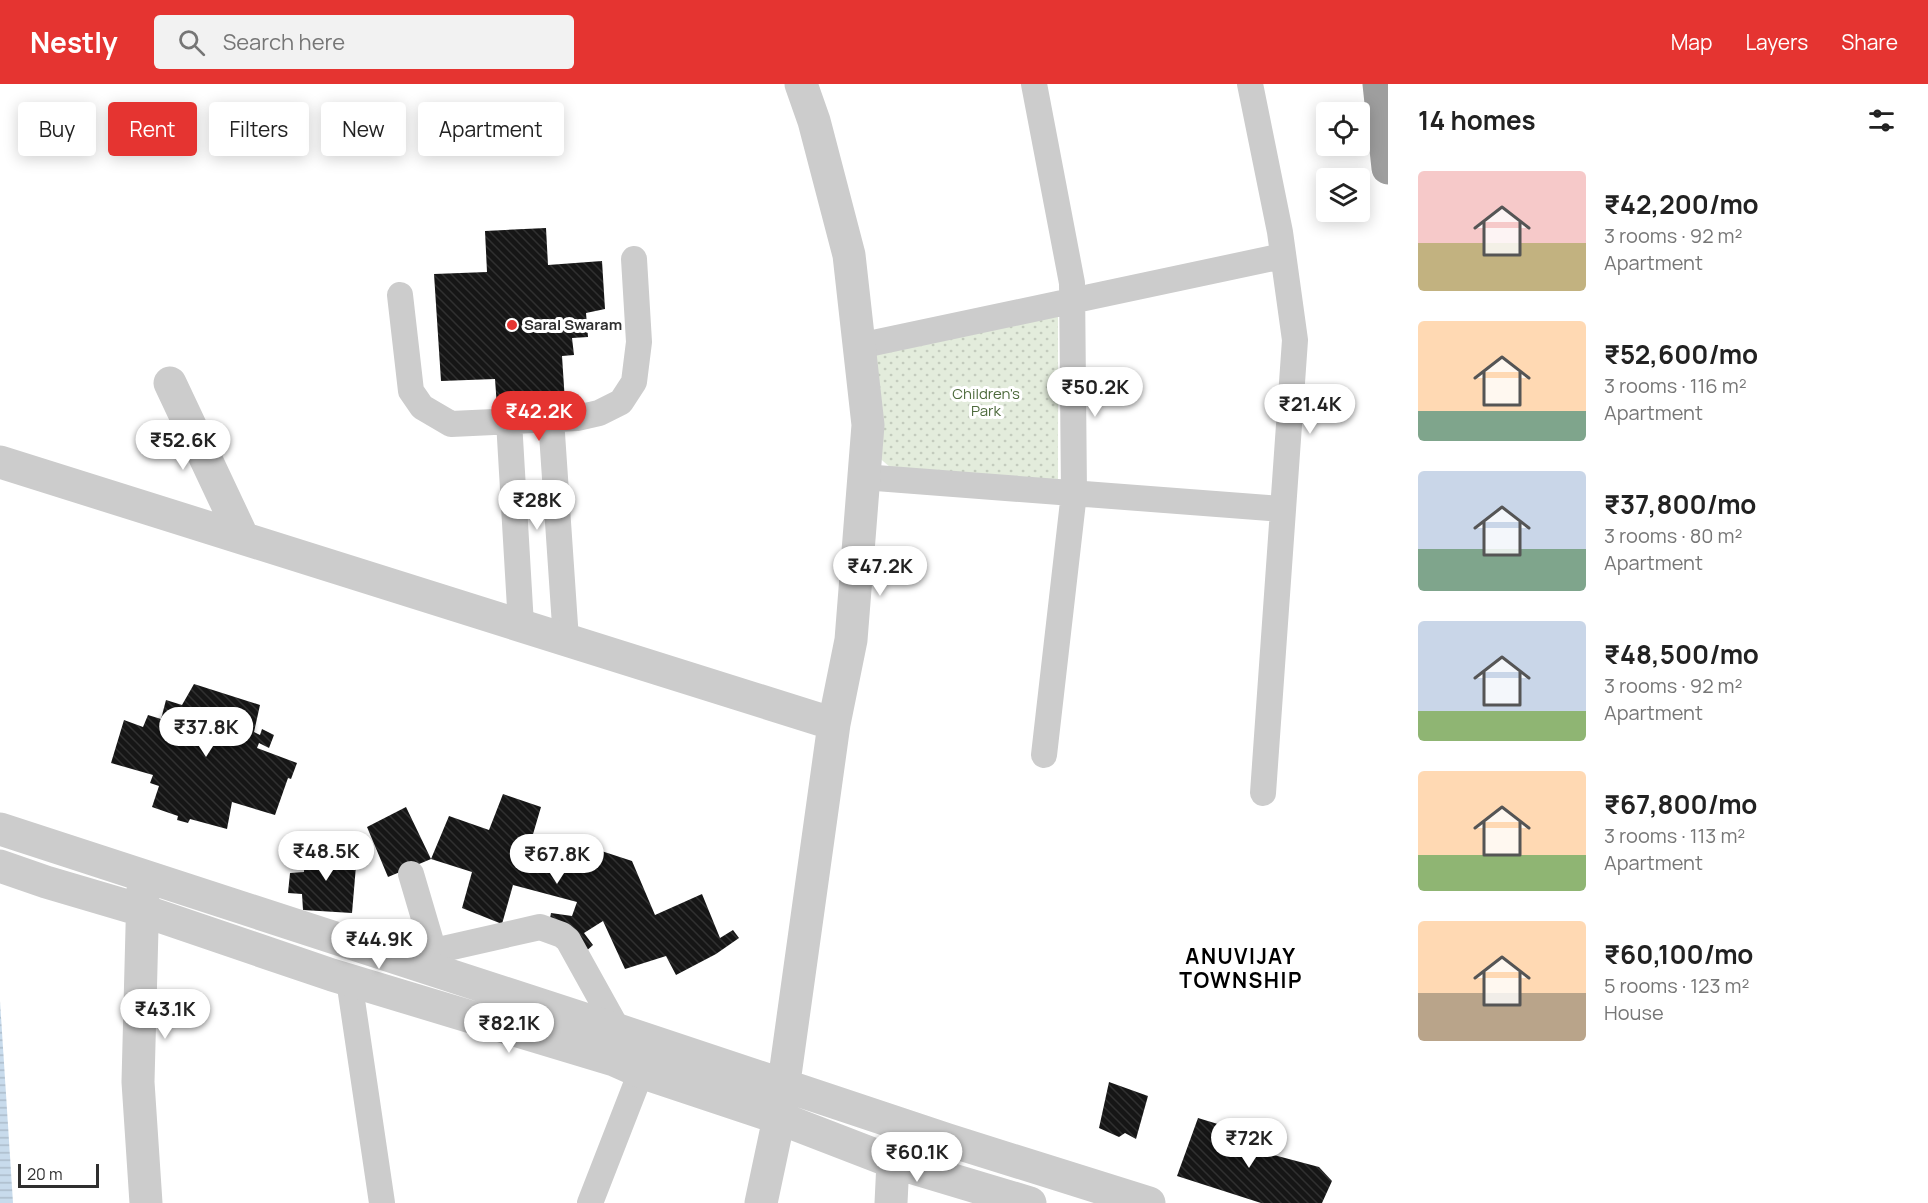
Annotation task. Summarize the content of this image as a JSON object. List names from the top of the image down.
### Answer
{
  "districts": ["ANUVIJAY TOWNSHIP"],
  "parks": ["Children's Park"],
  "places": ["Saral Swaram"],
  "scale_bar": "20 m",
  "page": {
    "header": "Nestly",
    "search": "Search here",
    "nav": ["Map", "Layers", "Share"],
    "heading": "14 homes",
    "chip": [
      "Buy",
      "Rent",
      "Filters",
      "New",
      "Apartment"
    ],
    "list": [
      {
        "name": "₹42,200/mo",
        "note": "3 rooms · 92 m² · Apartment"
      },
      {
        "name": "₹52,600/mo",
        "note": "3 rooms · 116 m² · Apartment"
      },
      {
        "name": "₹37,800/mo",
        "note": "3 rooms · 80 m² · Apartment"
      },
      {
        "name": "₹48,500/mo",
        "note": "3 rooms · 92 m² · Apartment"
      },
      {
        "name": "₹67,800/mo",
        "note": "3 rooms · 113 m² · Apartment"
      },
      {
        "name": "₹60,100/mo",
        "note": "5 rooms · 123 m² · House"
      }
    ],
    "price": [
      "₹50.2K",
      "₹21.4K",
      "₹42.2K",
      "₹52.6K",
      "₹28K",
      "₹47.2K",
      "₹37.8K",
      "₹48.5K",
      "₹67.8K",
      "₹44.9K",
      "₹43.1K",
      "₹82.1K",
      "₹72K",
      "₹60.1K"
    ],
    "scale": "20 m"
  }
}
